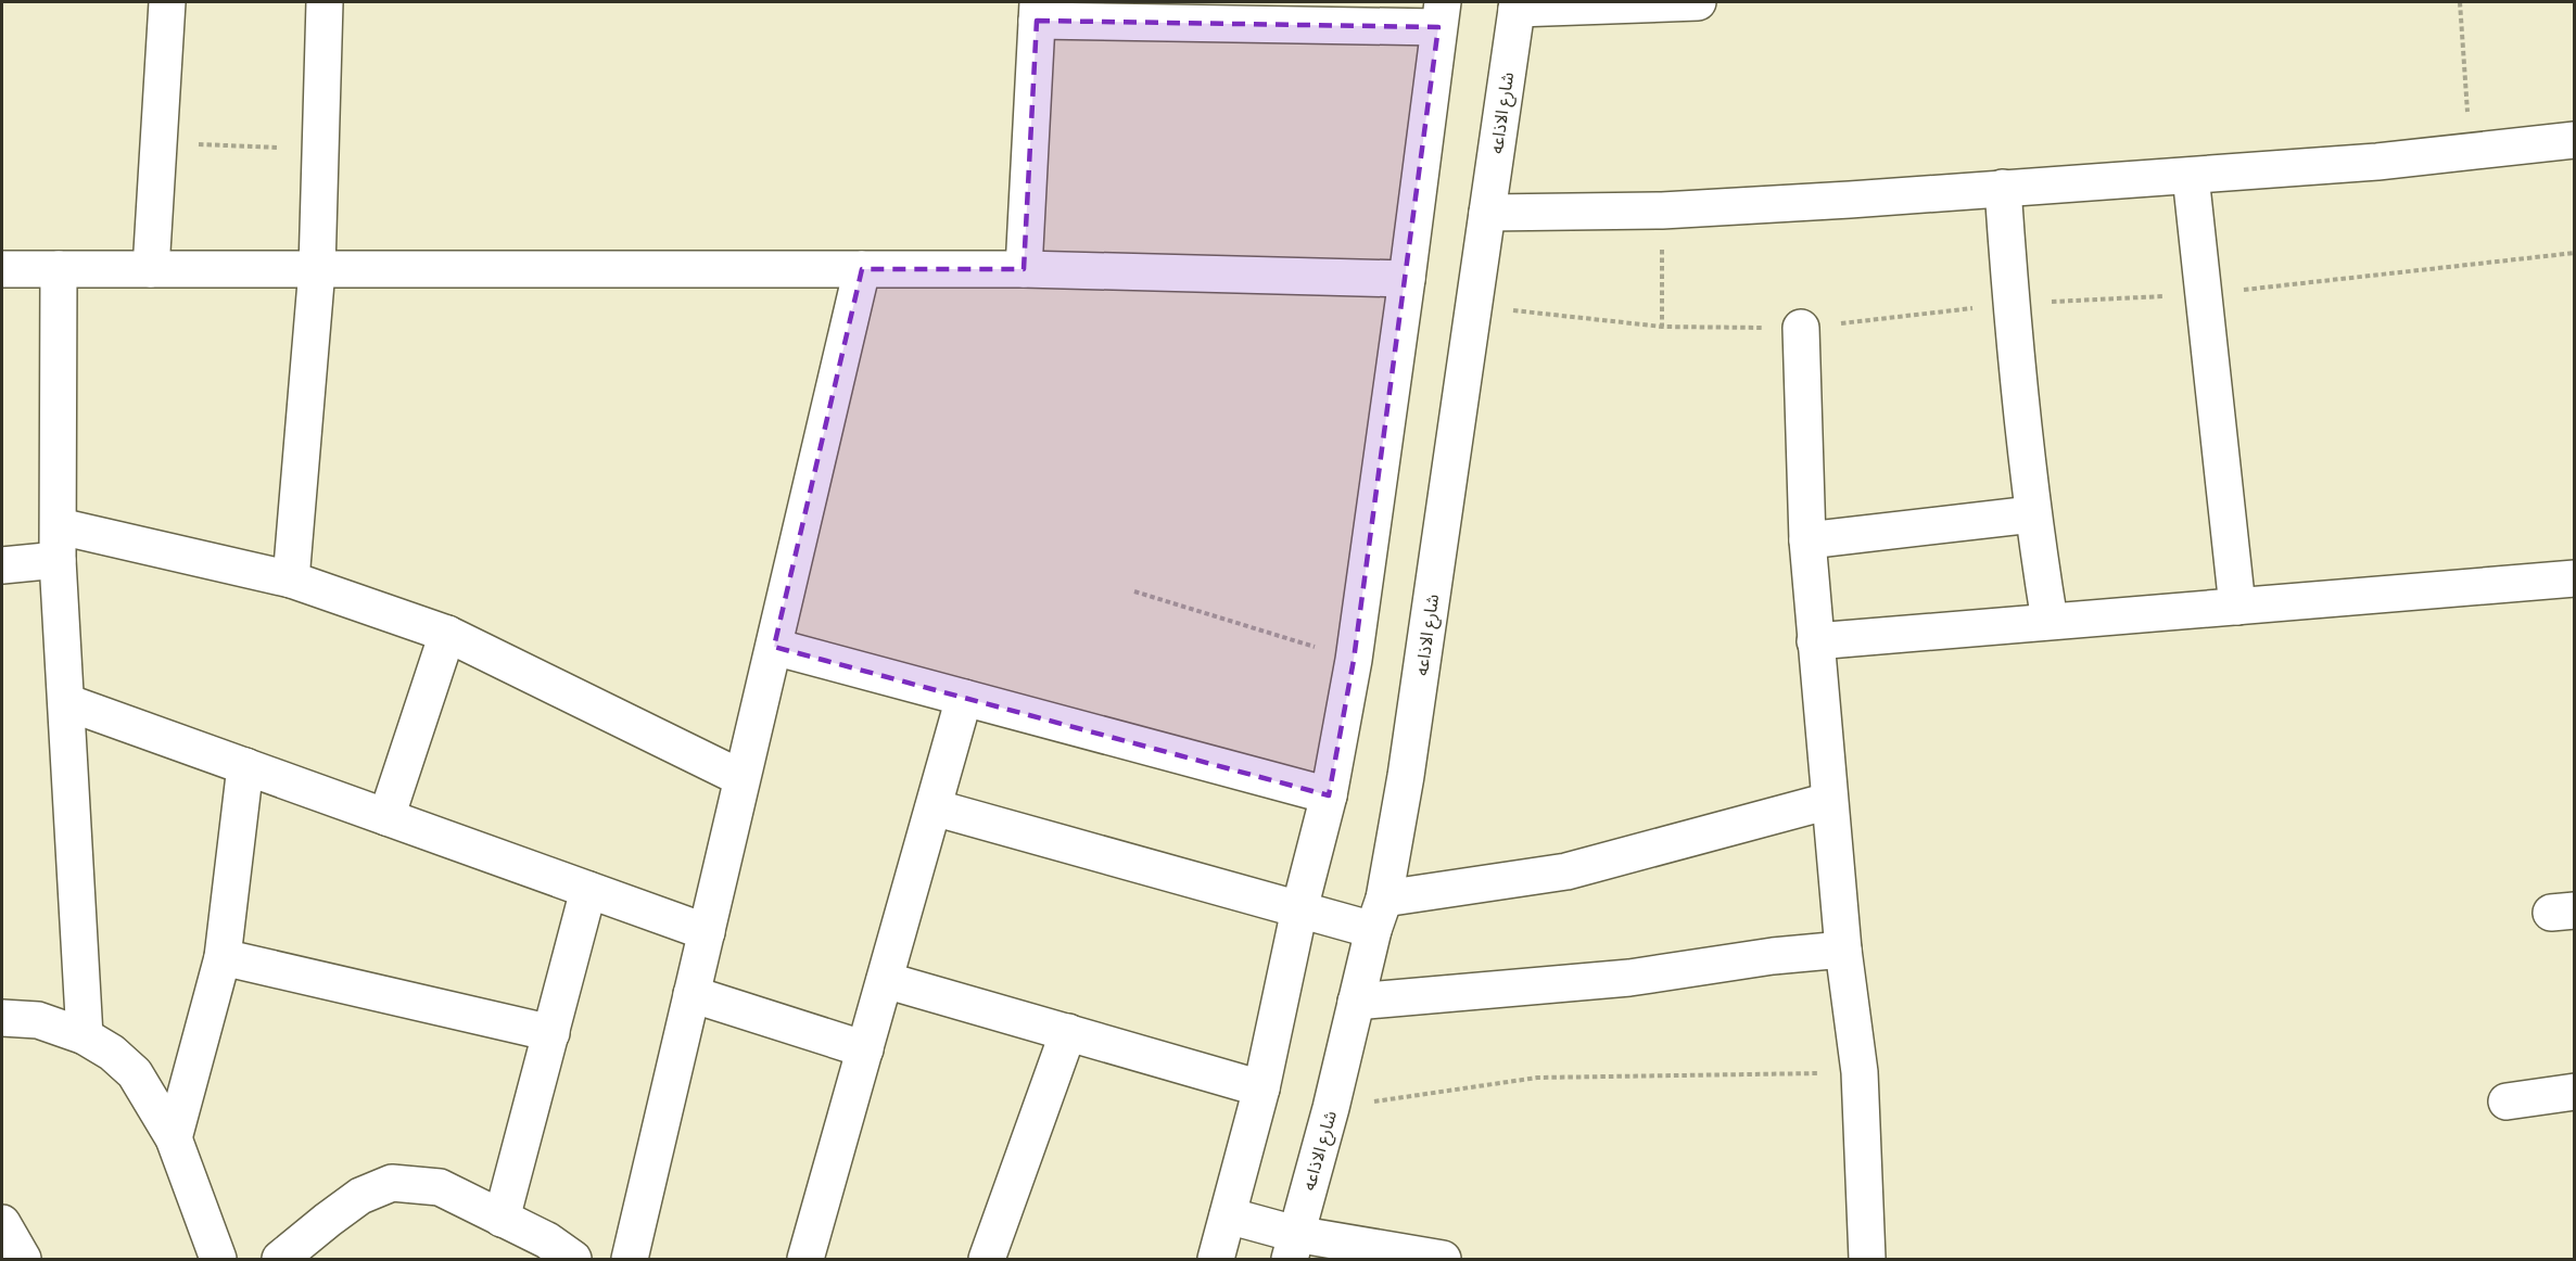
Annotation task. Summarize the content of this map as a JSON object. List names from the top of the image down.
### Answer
{
  "streets": {
    "street": ["شارع الاذاعه"]
  }
}
